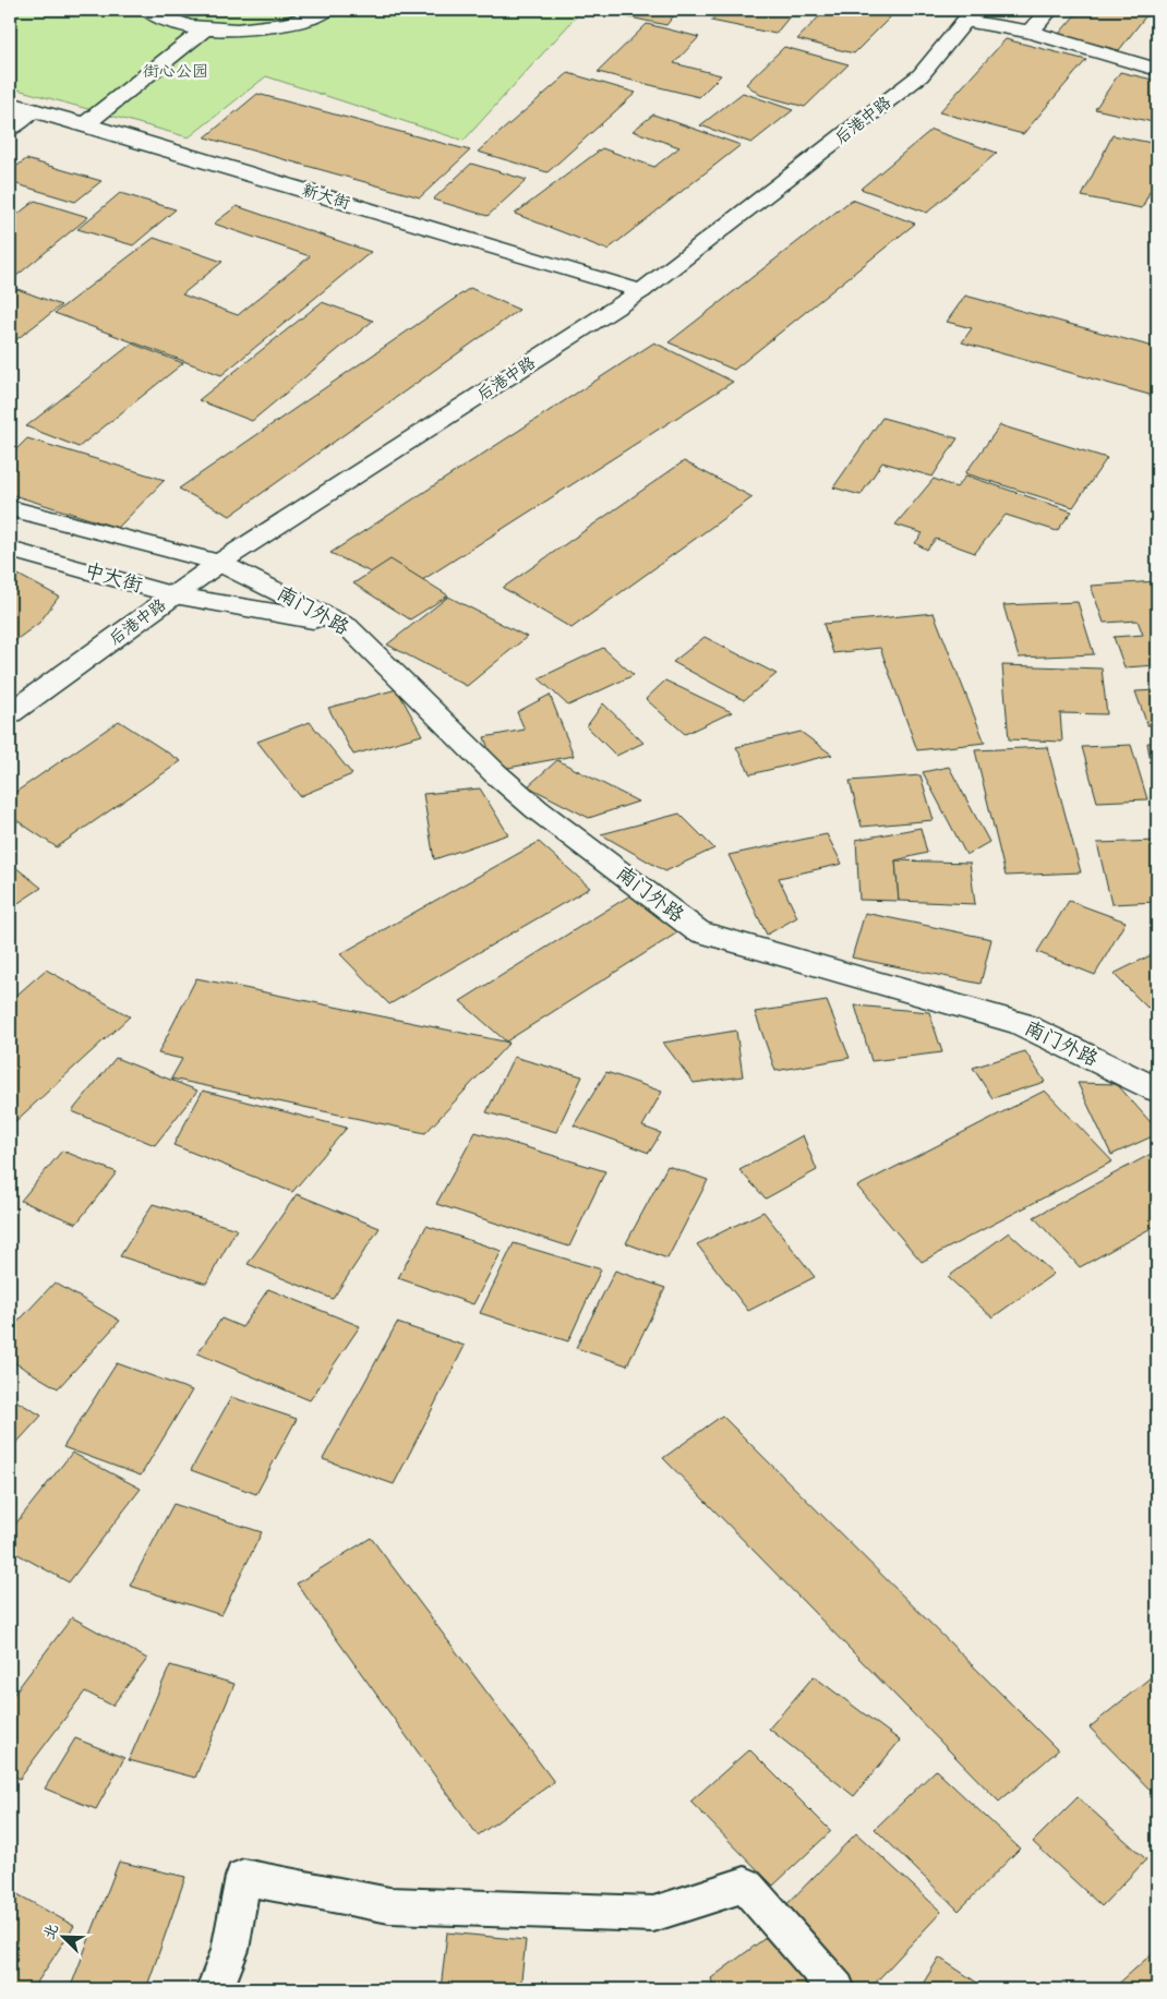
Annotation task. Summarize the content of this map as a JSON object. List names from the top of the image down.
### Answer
{
  "streets": {
    "main road": [
      "后港中路",
      "新大街",
      "中大街",
      "南门外路"
    ]
  },
  "crossings": [
    ["后港中路", "新大街"],
    ["后港中路", "中大街"],
    ["后港中路", "南门外路"],
    ["中大街", "南门外路"]
  ],
  "parks": ["街心公园"],
  "north": "top left"
}
